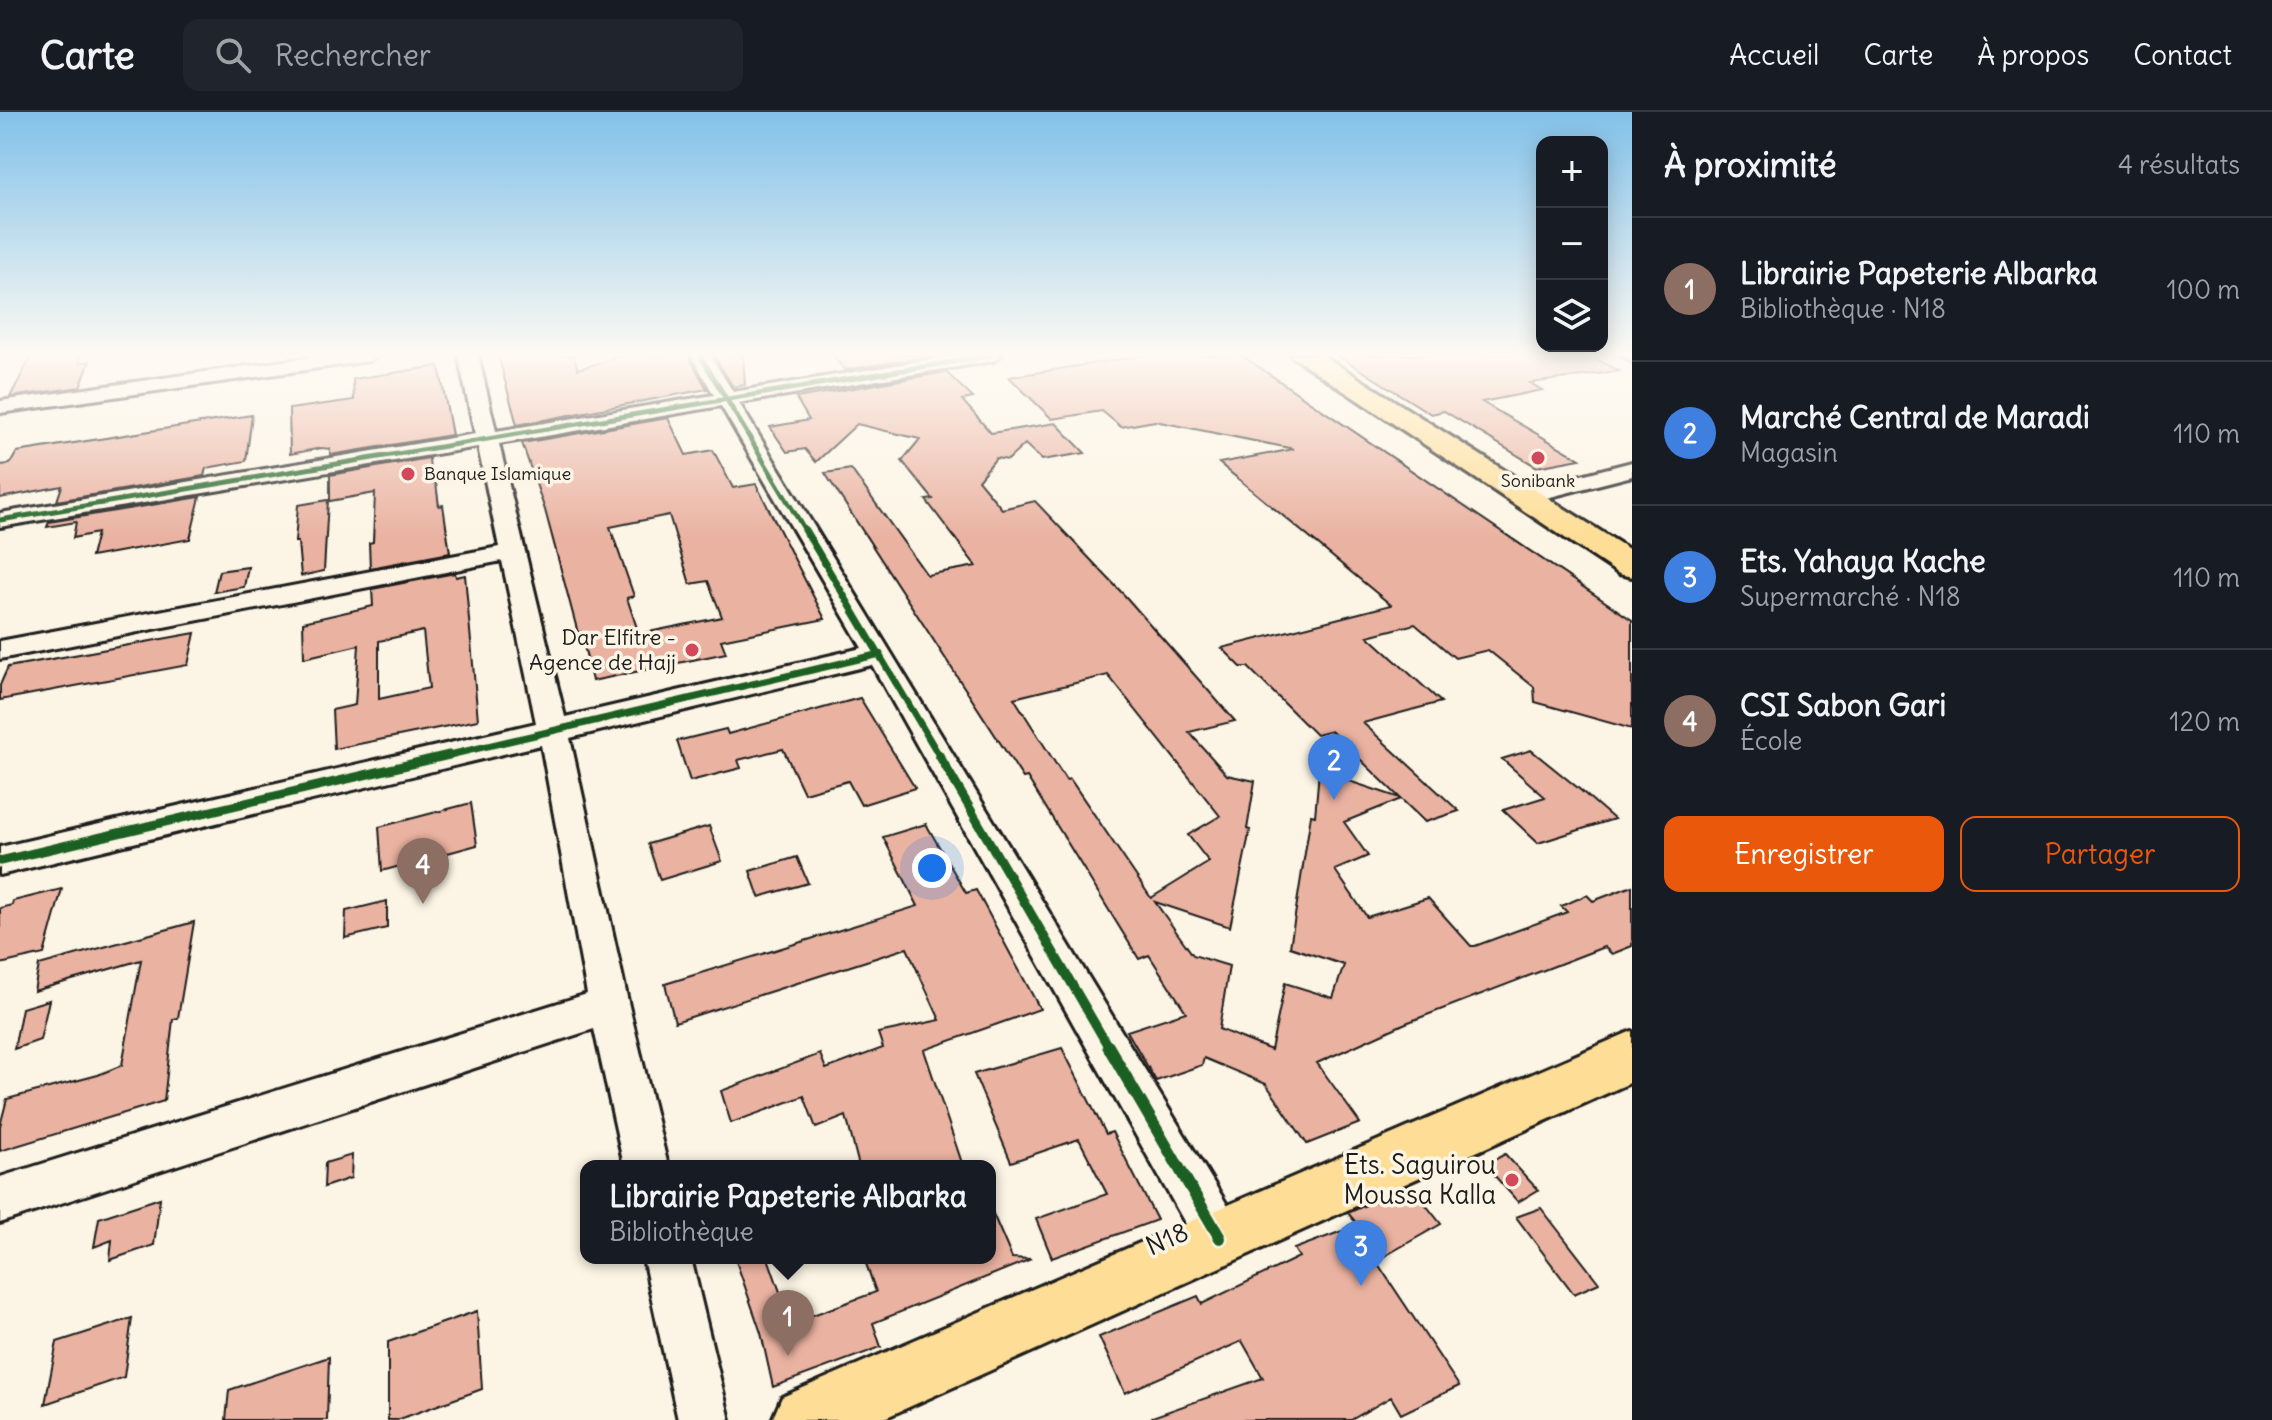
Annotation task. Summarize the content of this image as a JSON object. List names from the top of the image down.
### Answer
{
  "streets": {
    "main road": ["N18"]
  },
  "places": [
    "Sonibank",
    "Banque Islamique",
    "Dar Elfitre - Agence de Hajj",
    "Ets. Saguirou Moussa Kalla"
  ],
  "page": {
    "header": "Carte",
    "search": "Rechercher",
    "nav": [
      "Accueil",
      "Carte",
      "À propos",
      "Contact"
    ],
    "heading": ["À proximité", "4 résultats"],
    "map_buttons": ["+", "−"],
    "list": [
      {
        "mark": "1",
        "name": "Librairie Papeterie Albarka",
        "note": "Bibliothèque · N18",
        "value": "100 m"
      },
      {
        "mark": "2",
        "name": "Marché Central de Maradi",
        "note": "Magasin",
        "value": "110 m"
      },
      {
        "mark": "3",
        "name": "Ets. Yahaya Kache",
        "note": "Supermarché · N18",
        "value": "110 m"
      },
      {
        "mark": "4",
        "name": "CSI Sabon Gari",
        "note": "École",
        "value": "120 m"
      }
    ],
    "pins": [
      "2",
      "4",
      "3",
      "1"
    ],
    "buttons": ["Enregistrer", "Partager"],
    "popup": ["Librairie Papeterie Albarka", "Bibliothèque"]
  }
}
